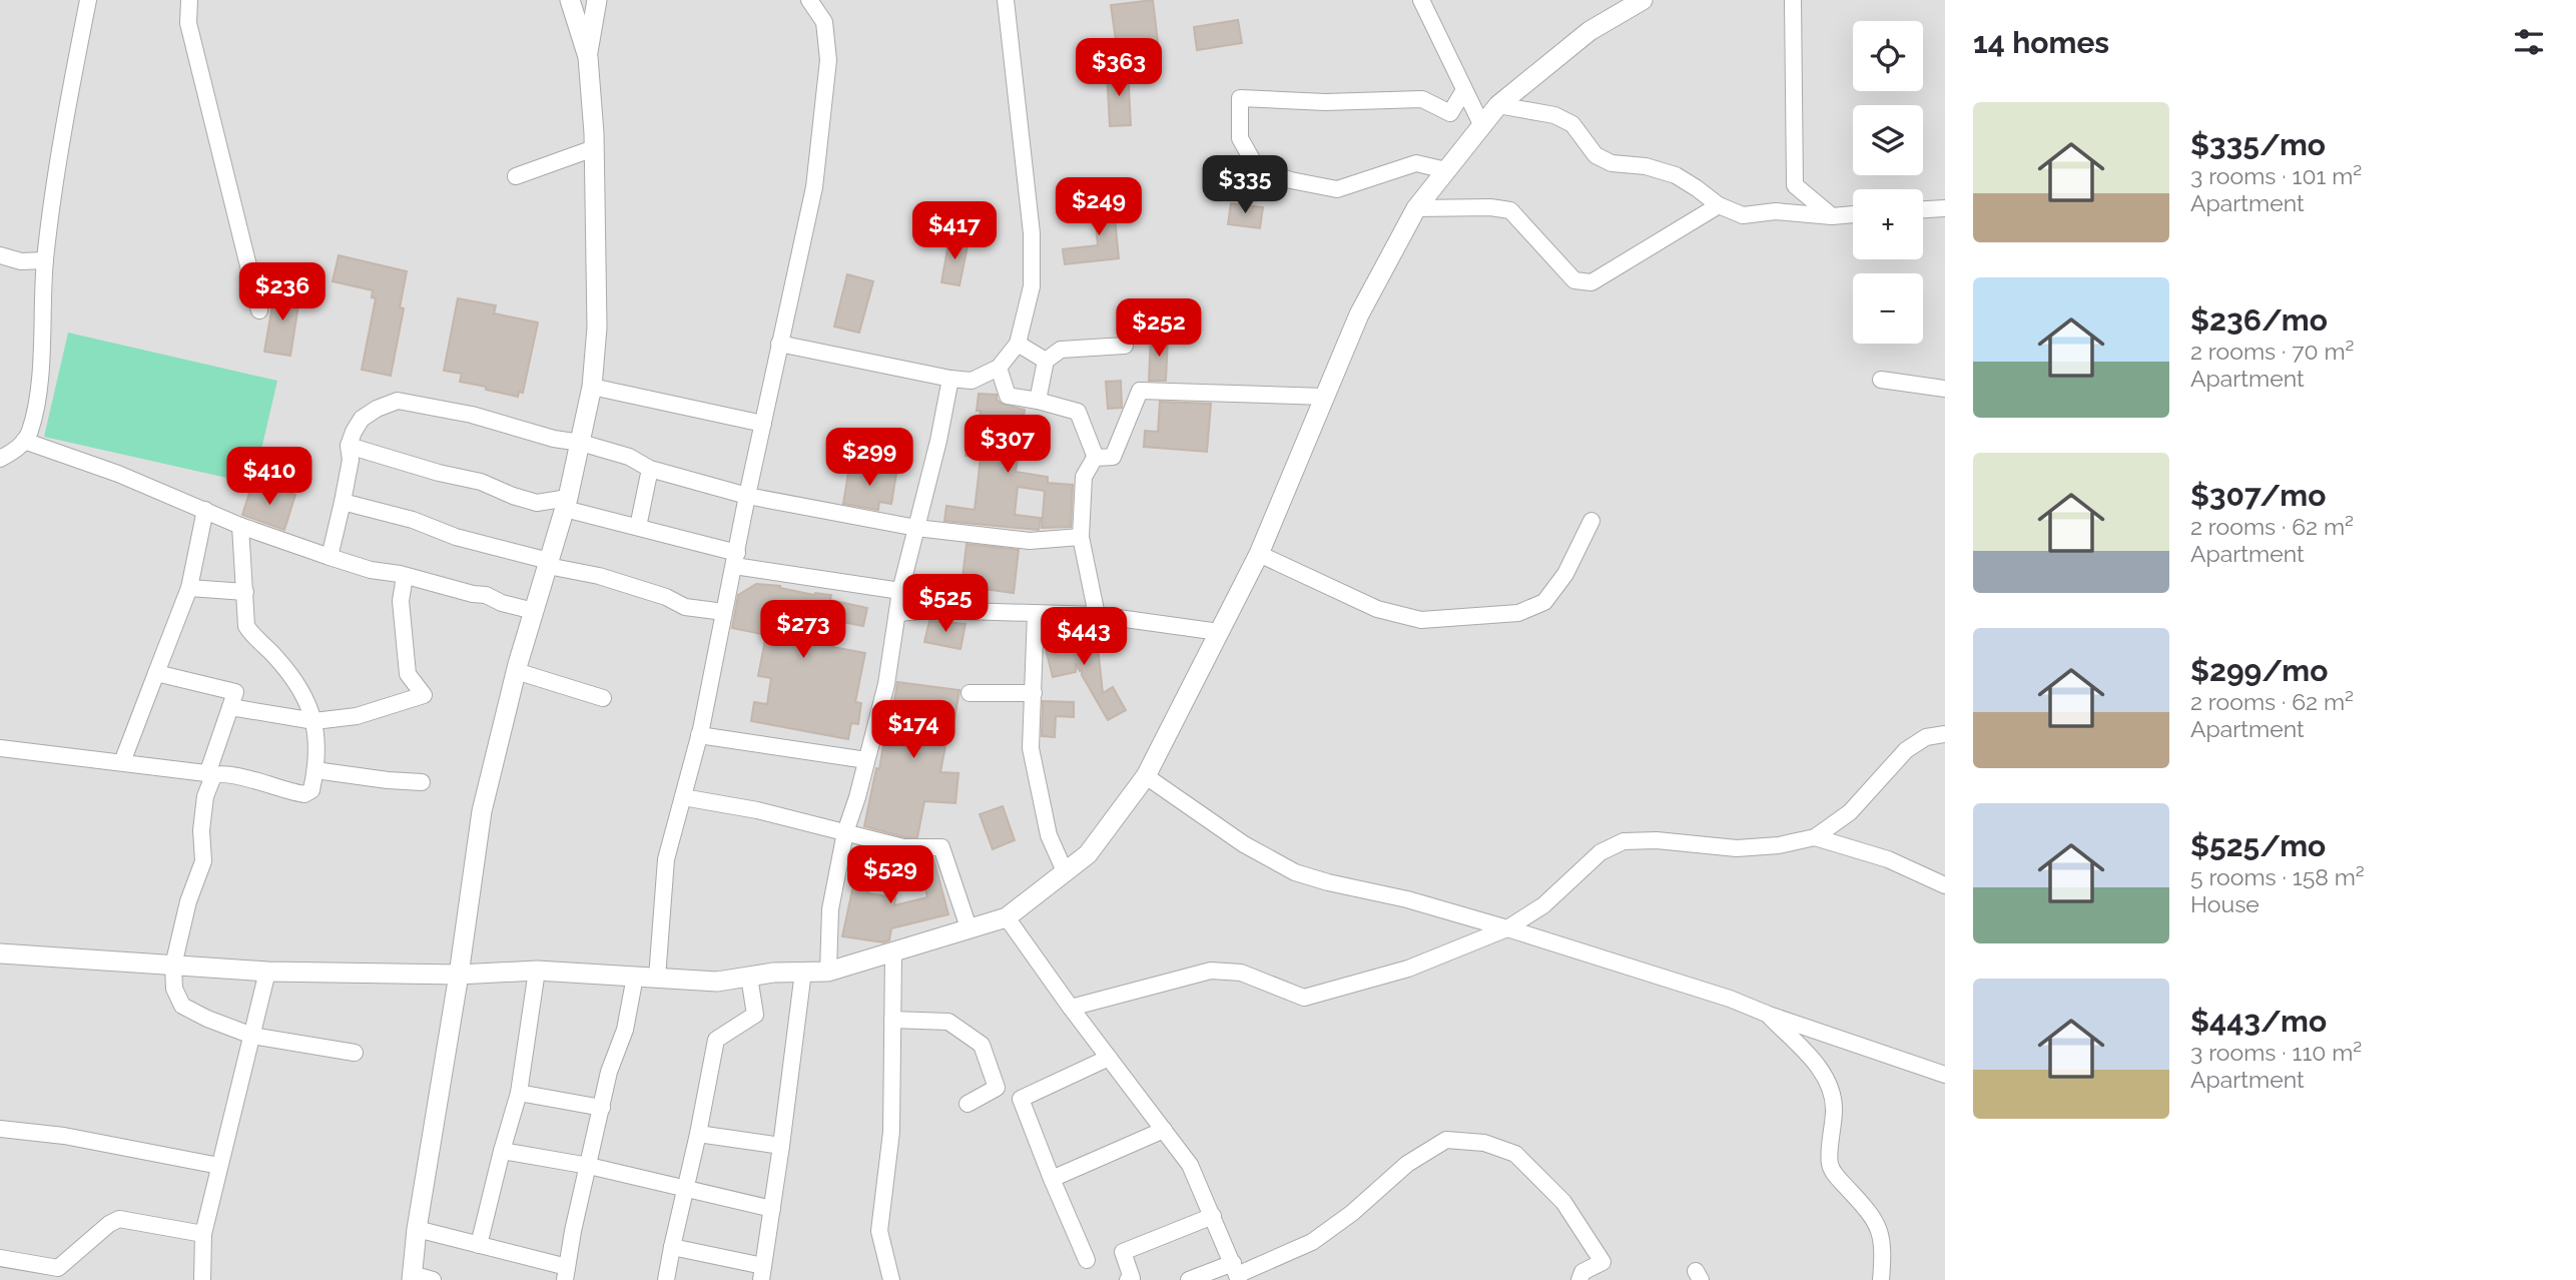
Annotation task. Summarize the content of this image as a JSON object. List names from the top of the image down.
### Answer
{
  "page": {
    "heading": "14 homes",
    "map_buttons": ["+", "−"],
    "price": [
      "$363",
      "$335",
      "$249",
      "$417",
      "$236",
      "$252",
      "$307",
      "$299",
      "$410",
      "$525",
      "$273",
      "$443",
      "$174",
      "$529"
    ],
    "list": [
      {
        "name": "$335/mo",
        "note": "3 rooms · 101 m² · Apartment"
      },
      {
        "name": "$236/mo",
        "note": "2 rooms · 70 m² · Apartment"
      },
      {
        "name": "$307/mo",
        "note": "2 rooms · 62 m² · Apartment"
      },
      {
        "name": "$299/mo",
        "note": "2 rooms · 62 m² · Apartment"
      },
      {
        "name": "$525/mo",
        "note": "5 rooms · 158 m² · House"
      },
      {
        "name": "$443/mo",
        "note": "3 rooms · 110 m² · Apartment"
      }
    ]
  }
}
